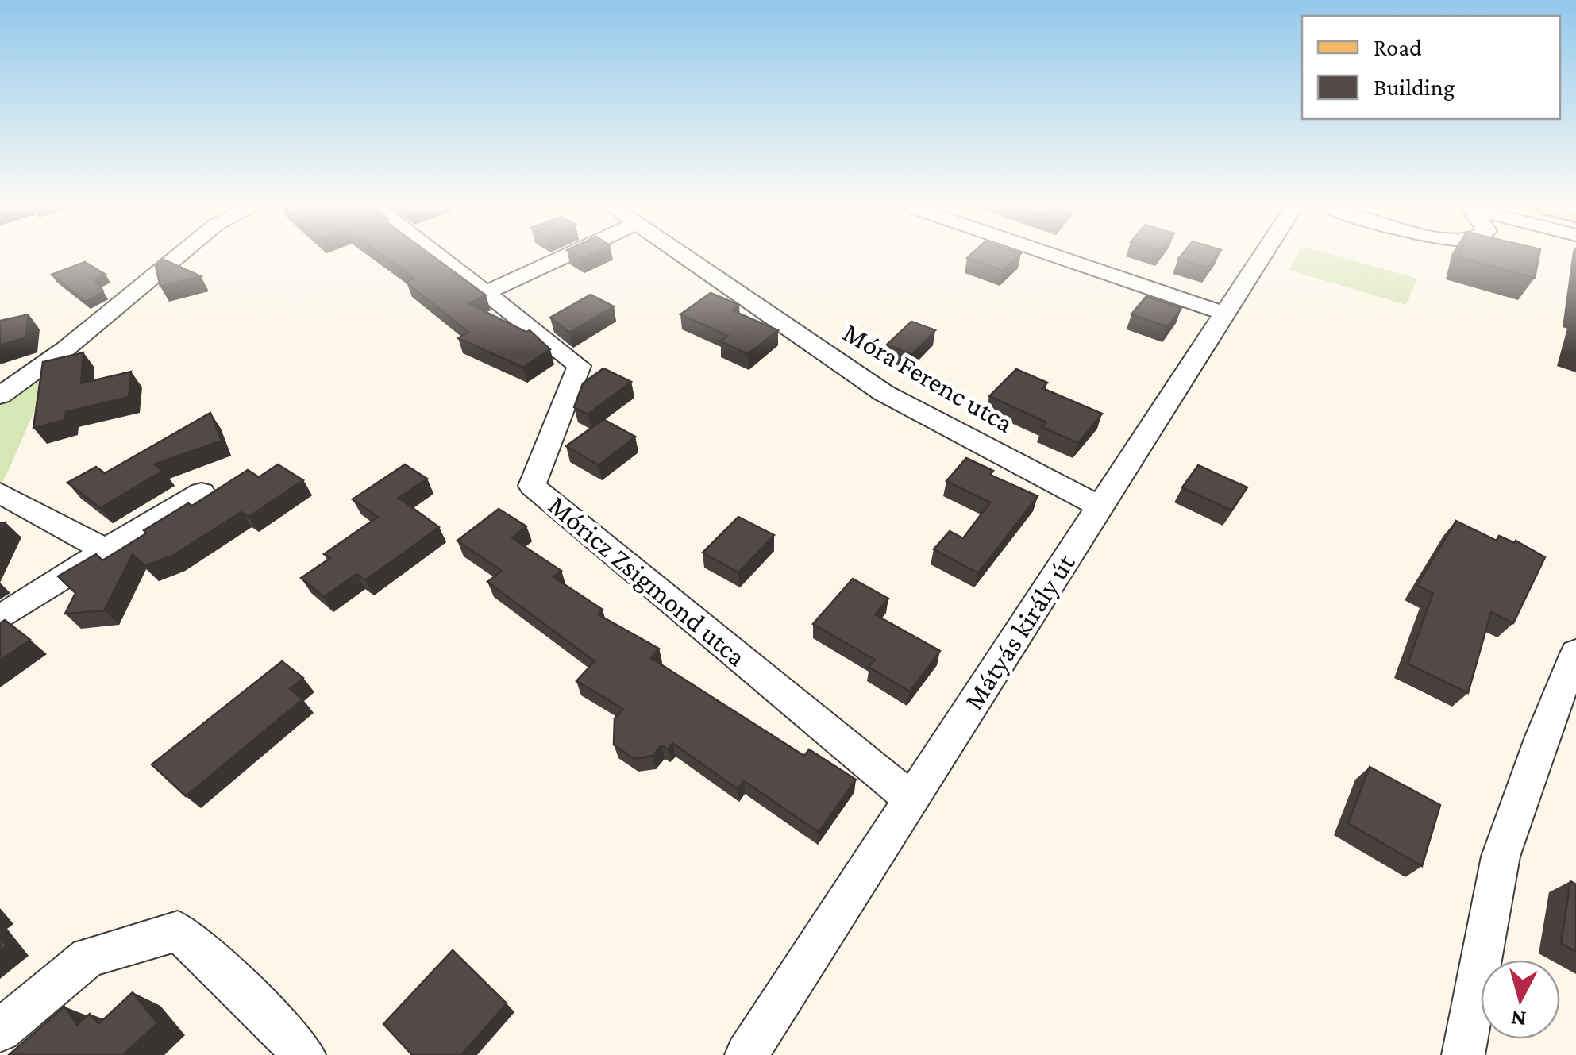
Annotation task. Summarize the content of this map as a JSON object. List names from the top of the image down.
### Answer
{
  "streets": {
    "street": ["Móra Ferenc utca", "Móricz Zsigmond utca", "Mátyás király út"]
  },
  "crossings": [
    ["Móra Ferenc utca", "Mátyás király út"],
    ["Móricz Zsigmond utca", "Mátyás király út"]
  ],
  "legend": ["Road", "Building"],
  "north": "bottom"
}
